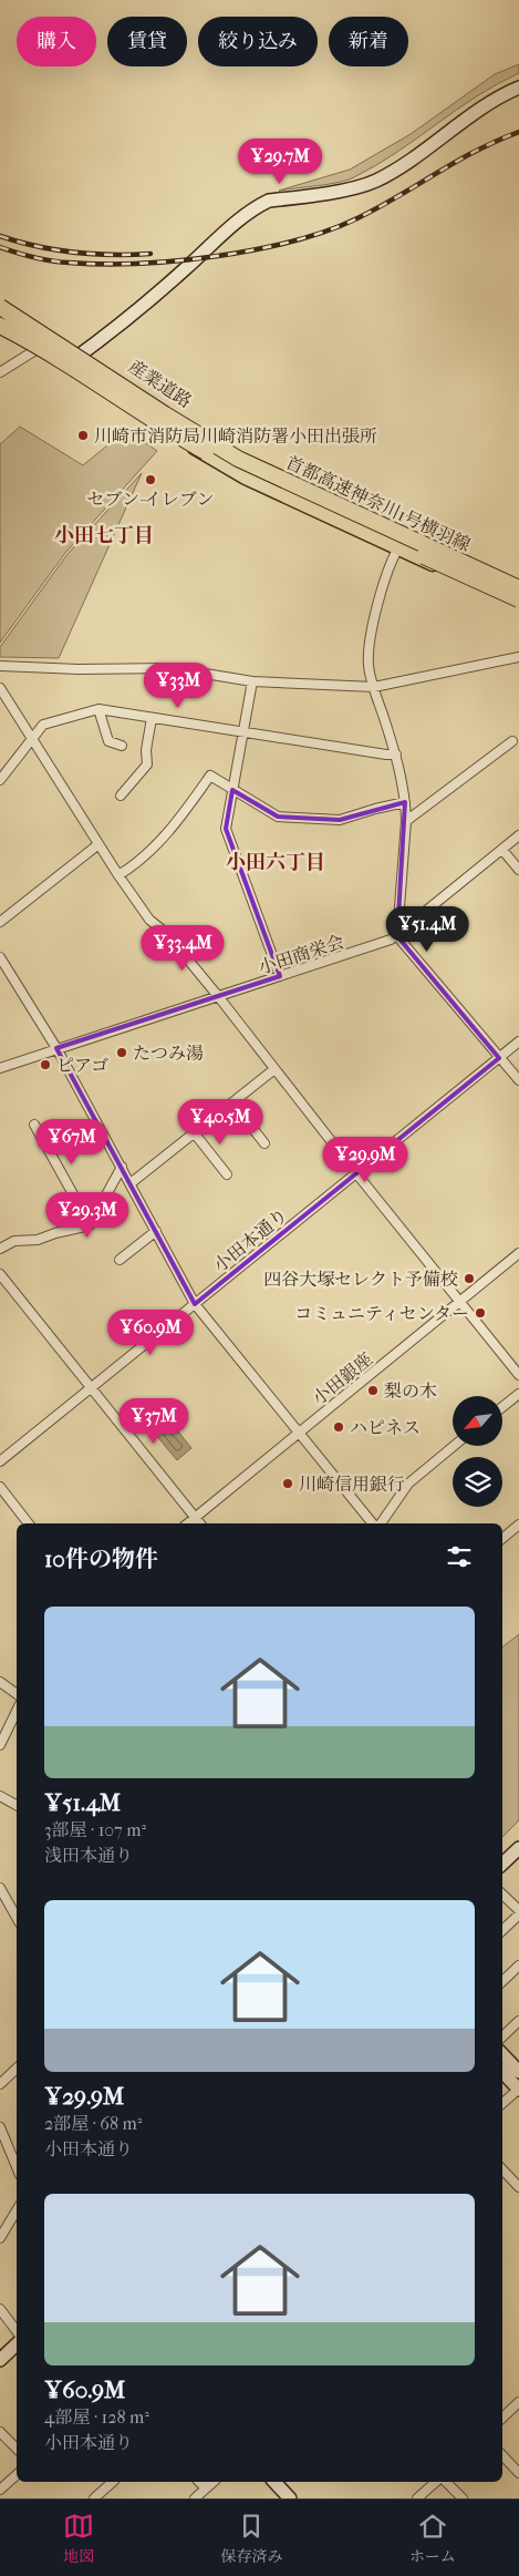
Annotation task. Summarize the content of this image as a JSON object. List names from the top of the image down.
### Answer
{
  "streets": {
    "highway": ["首都高速神奈川1号横羽線"],
    "main road": ["産業道路"],
    "street": ["小田商栄会", "小田本通り", "小田銀座"]
  },
  "crossings": [
    ["産業道路", "首都高速神奈川1号横羽線"]
  ],
  "districts": ["小田七丁目", "小田六丁目"],
  "places": [
    "川崎市消防局川崎消防署小田出張所",
    "セブン-イレブン",
    "たつみ湯",
    "ピアゴ",
    "四谷大塚セレクト予備校",
    "コミュニティセンター",
    "梨の木",
    "ハピネス",
    "川崎信用銀行"
  ],
  "north": "bottom left",
  "page": {
    "chip": [
      "購入",
      "賃貸",
      "絞り込み",
      "新着"
    ],
    "price": [
      "¥29.7M",
      "¥33M",
      "¥51.4M",
      "¥33.4M",
      "¥40.5M",
      "¥67M",
      "¥29.9M",
      "¥29.3M",
      "¥60.9M",
      "¥37M"
    ],
    "heading": "10件の物件",
    "list": [
      {
        "name": "¥51.4M",
        "note": "3部屋 · 107 m² · 浅田本通り"
      },
      {
        "name": "¥29.9M",
        "note": "2部屋 · 68 m² · 小田本通り"
      },
      {
        "name": "¥60.9M",
        "note": "4部屋 · 128 m² · 小田本通り"
      }
    ],
    "tabs": ["地図", "保存済み", "ホーム"]
  }
}
